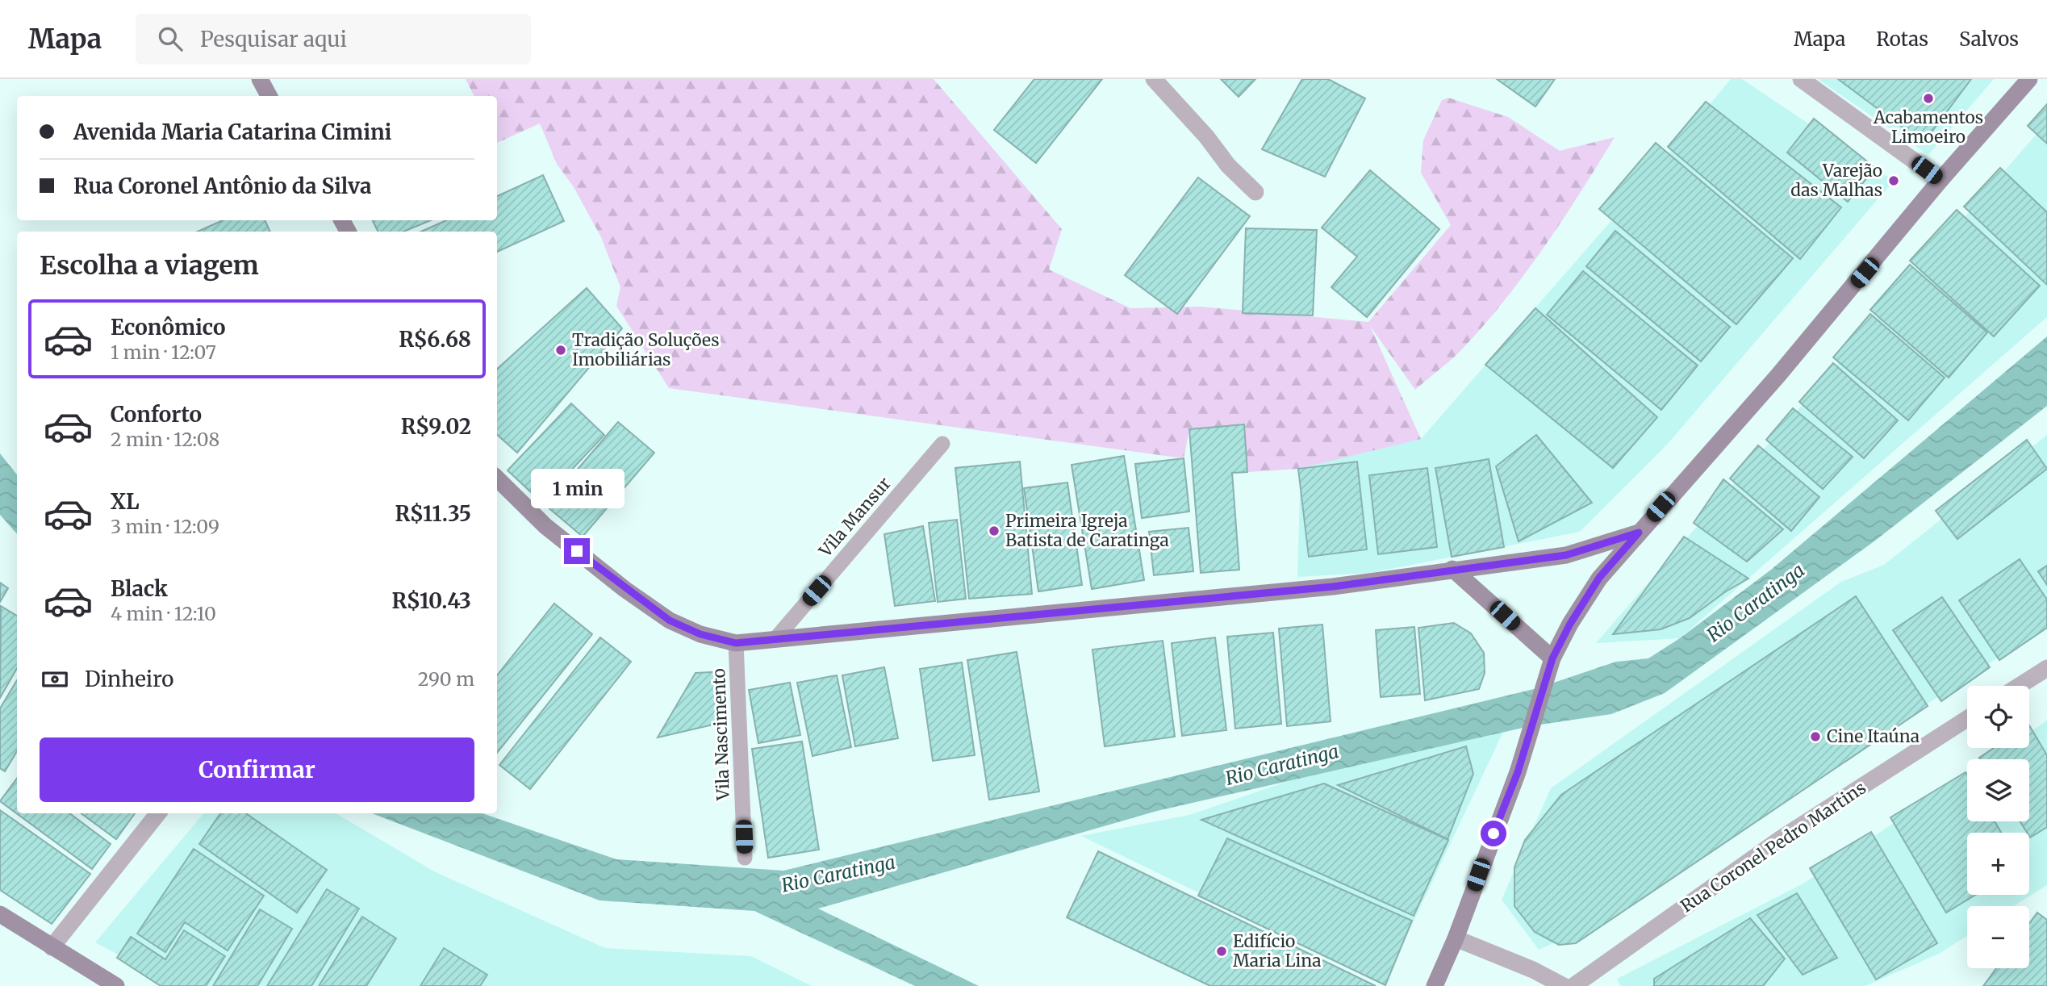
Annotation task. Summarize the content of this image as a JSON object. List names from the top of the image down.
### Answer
{
  "streets": {
    "street": ["Rua Coronel Pedro Martins"],
    "lane": ["Vila Mansur", "Vila Nascimento"]
  },
  "water": ["Rio Caratinga"],
  "places": [
    "Acabamentos Limoeiro",
    "Varejão das Malhas",
    "Tradição Soluções Imobiliárias",
    "Primeira Igreja Batista de Caratinga",
    "Cine Itaúna",
    "Edifício Maria Lina"
  ],
  "page": {
    "header": "Mapa",
    "search": "Pesquisar aqui",
    "nav": ["Mapa", "Rotas", "Salvos"],
    "banner": ["Avenida Maria Catarina Cimini", "Rua Coronel Antônio da Silva"],
    "heading": "Escolha a viagem",
    "list": [
      {
        "name": "Econômico",
        "note": "1 min · 12:07",
        "value": "R$6.68"
      },
      {
        "name": "Conforto",
        "note": "2 min · 12:08",
        "value": "R$9.02"
      },
      {
        "name": "XL",
        "note": "3 min · 12:09",
        "value": "R$11.35"
      },
      {
        "name": "Black",
        "note": "4 min · 12:10",
        "value": "R$10.43"
      }
    ],
    "bubble": "1 min",
    "pay": ["Dinheiro", "290 m"],
    "map_buttons": ["+", "−"],
    "buttons": "Confirmar"
  }
}
